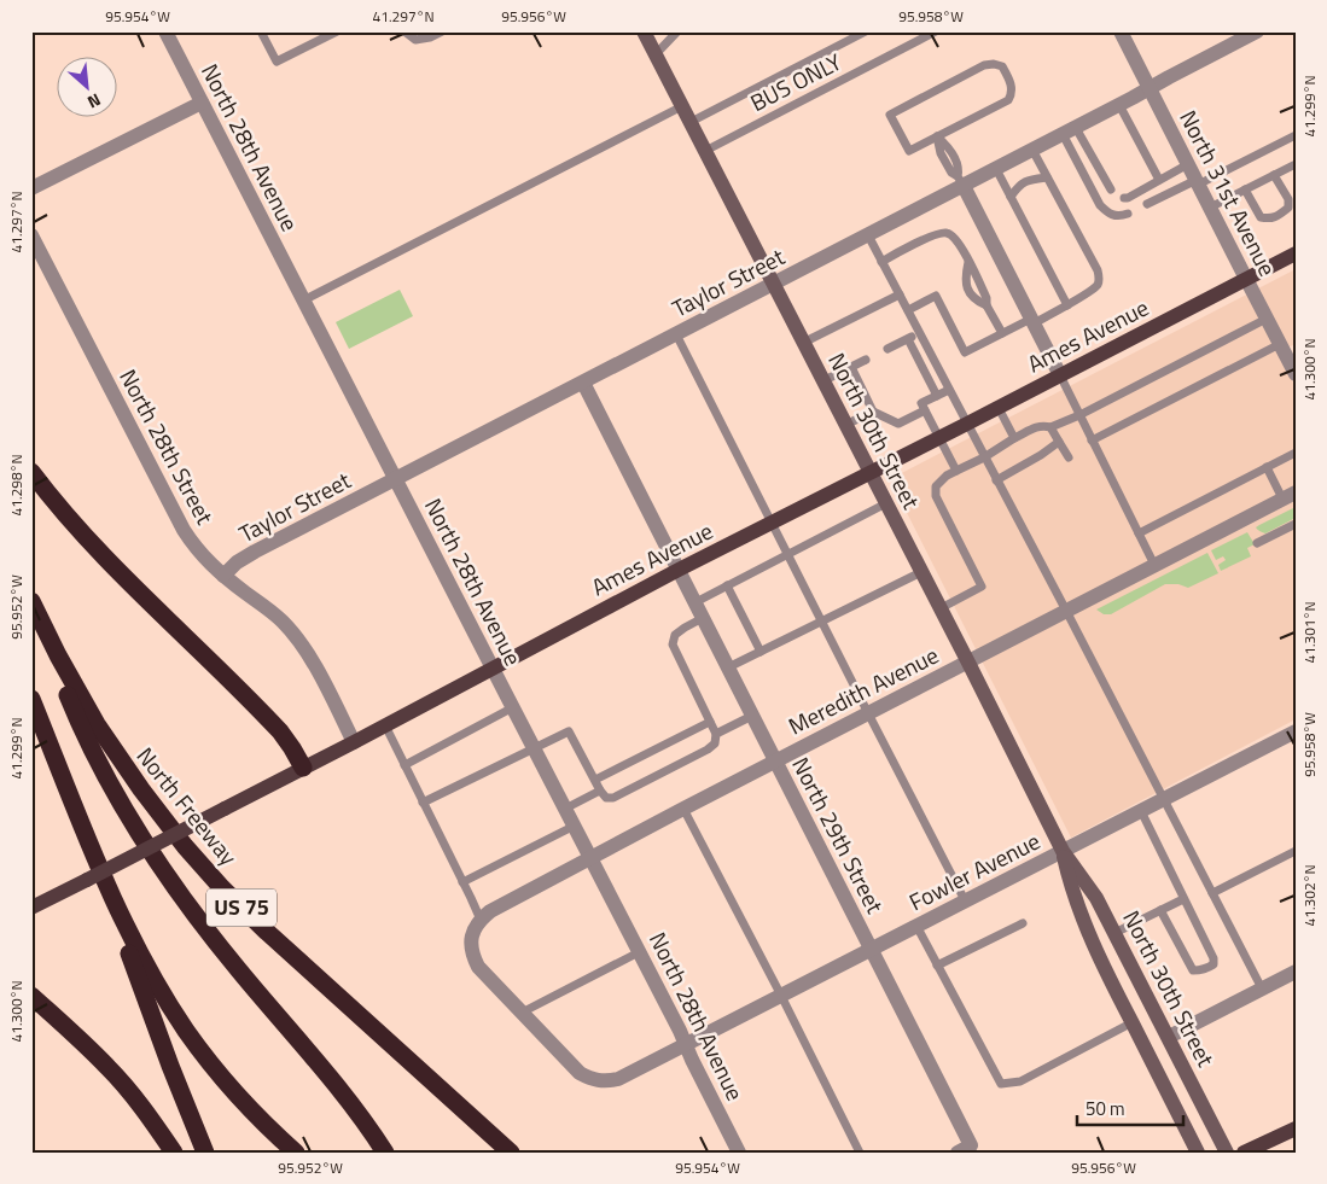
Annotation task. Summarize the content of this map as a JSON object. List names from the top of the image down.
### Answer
{
  "streets": {
    "highway": ["North Freeway", "US 75"],
    "main road": ["Ames Avenue", "North 30th Street"],
    "street": [
      "North 28th Avenue",
      "North 31st Avenue",
      "Taylor Street",
      "North 28th Street",
      "Meredith Avenue",
      "North 29th Street",
      "Fowler Avenue"
    ],
    "lane": ["BUS ONLY"]
  },
  "crossings": [
    ["BUS ONLY", "North 30th Street"],
    ["North 28th Avenue", "Taylor Street"],
    ["North 28th Avenue", "Ames Avenue"],
    ["North 28th Avenue", "Meredith Avenue"],
    ["North 28th Avenue", "Fowler Avenue"],
    ["North 31st Avenue", "Taylor Street"],
    ["North 31st Avenue", "Ames Avenue"],
    ["Taylor Street", "North 30th Street"],
    ["Taylor Street", "North 28th Street"],
    ["Taylor Street", "North 29th Street"],
    ["Ames Avenue", "North 30th Street"],
    ["Ames Avenue", "North 28th Street"],
    ["Ames Avenue", "North 29th Street"],
    ["North 30th Street", "Meredith Avenue"],
    ["North 30th Street", "Fowler Avenue"],
    ["Meredith Avenue", "North 29th Street"],
    ["North 29th Street", "Fowler Avenue"]
  ],
  "scale_bar": "50 m",
  "north": "bottom right",
  "coordinates": [
    "95.954°W",
    "41.297°N",
    "95.956°W",
    "95.958°W",
    "41.299°N",
    "41.300°N",
    "41.298°N",
    "95.952°W",
    "41.301°N",
    "41.302°N"
  ]
}
